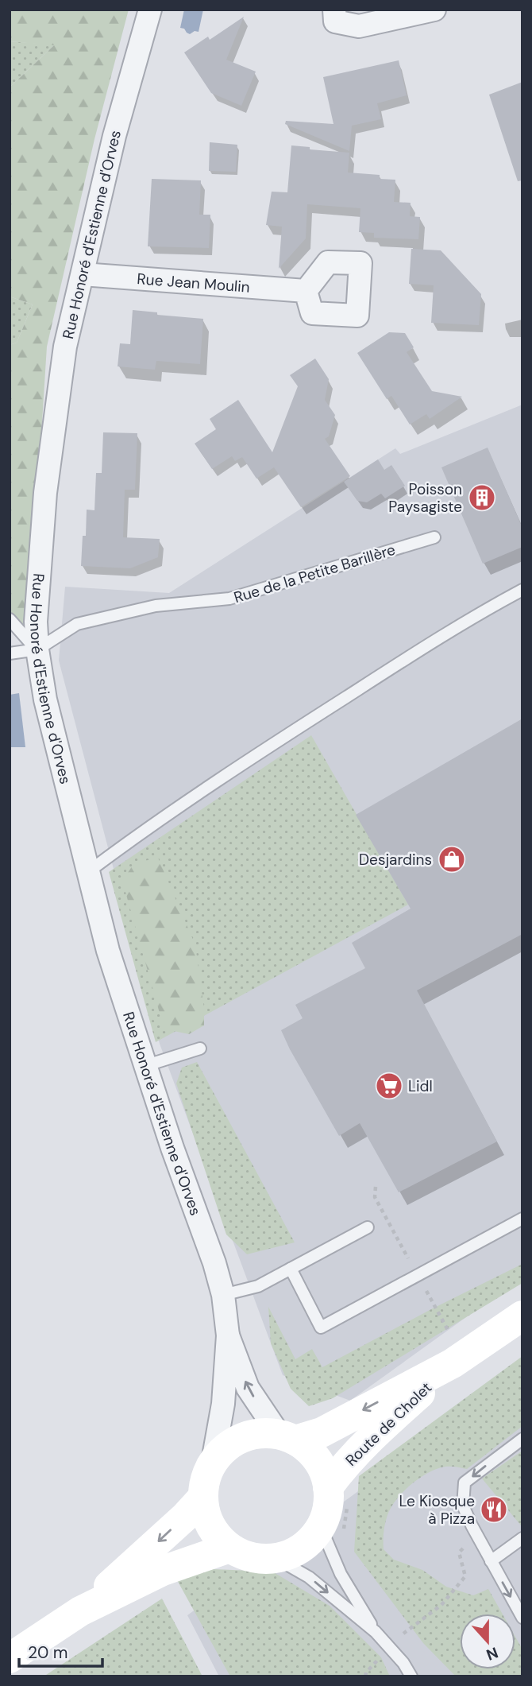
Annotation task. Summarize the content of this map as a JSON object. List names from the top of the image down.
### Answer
{
  "streets": {
    "main road": ["Route de Cholet"],
    "street": ["Rue Honoré d'Estienne d'Orves", "Rue Jean Moulin"],
    "lane": ["Rue de la Petite Barillère"]
  },
  "crossings": [
    ["Rue Honoré d'Estienne d'Orves", "Rue Jean Moulin"],
    ["Rue Honoré d'Estienne d'Orves", "Rue de la Petite Barillère"],
    ["Rue Honoré d'Estienne d'Orves", "Route de Cholet"]
  ],
  "one_way": ["Route de Cholet"],
  "places": {
    "building": ["Poisson Paysagiste"],
    "shop": ["Desjardins"],
    "supermarket": ["Lidl"],
    "restaurant": ["Le Kiosque à Pizza"]
  },
  "scale_bar": "20 m",
  "north": "bottom"
}
